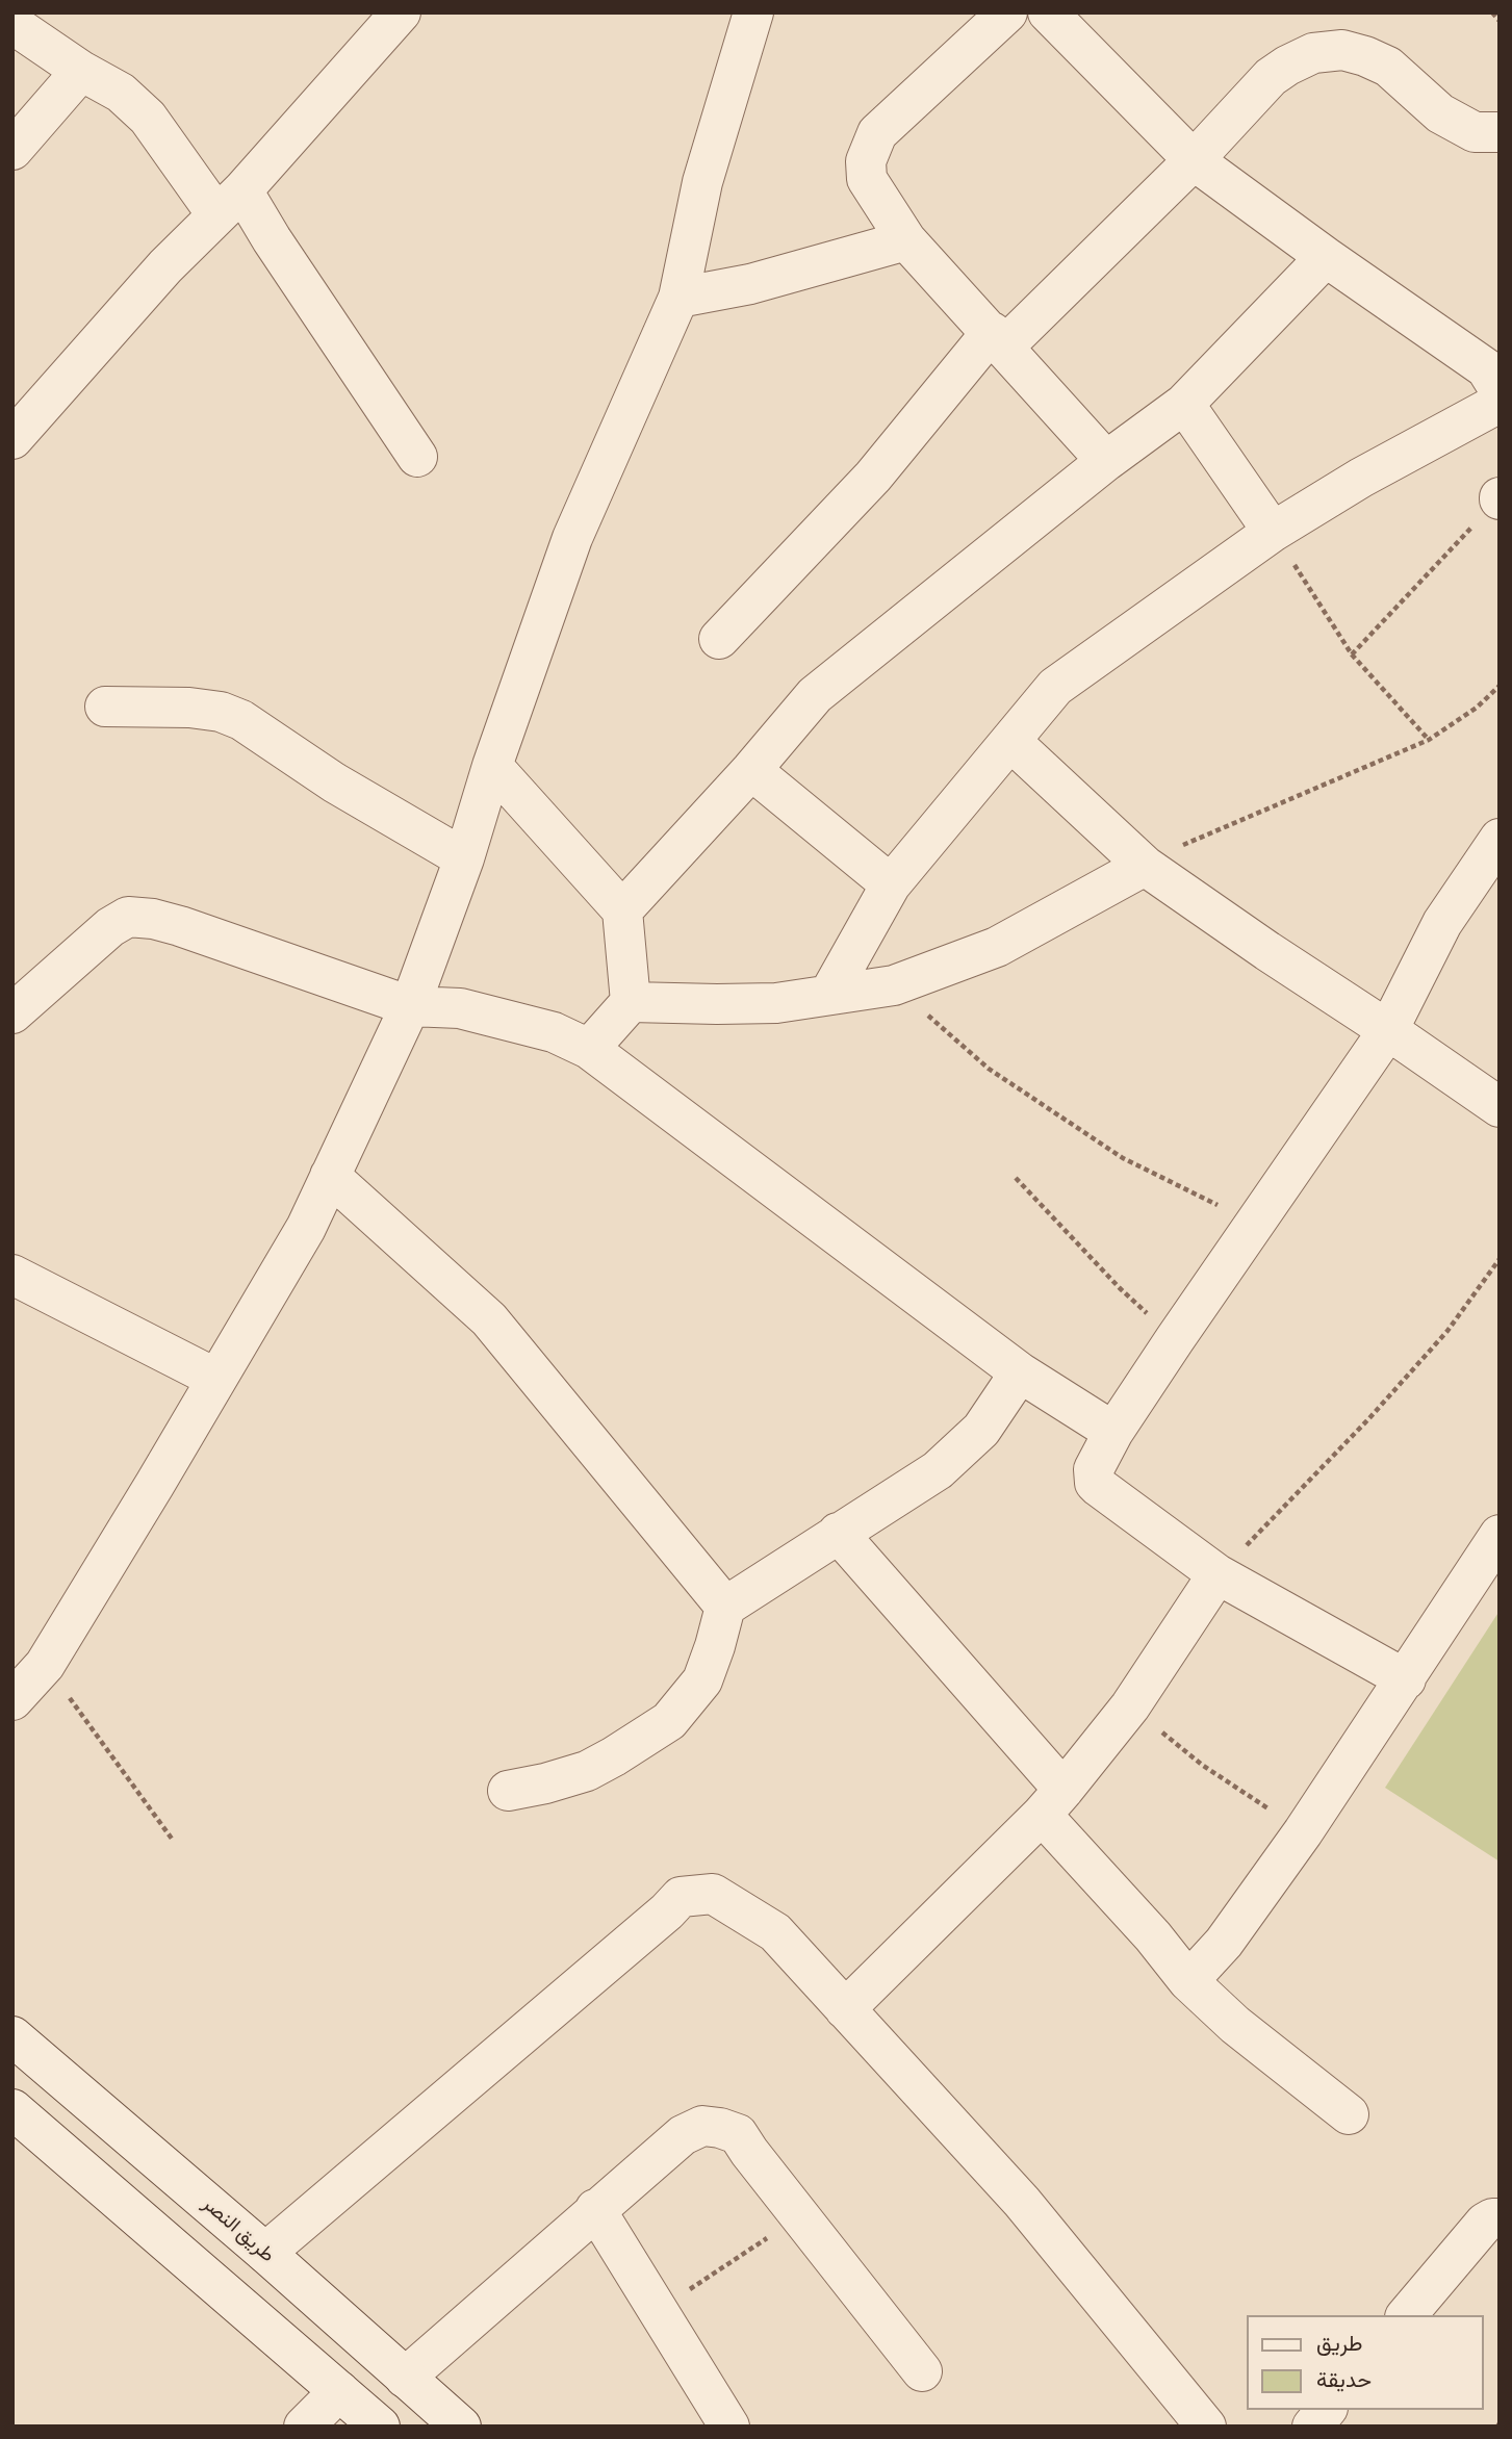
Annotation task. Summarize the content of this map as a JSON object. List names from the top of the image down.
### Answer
{
  "streets": {
    "street": ["طريق النصر"]
  },
  "legend": ["طريق", "حديقة"]
}
